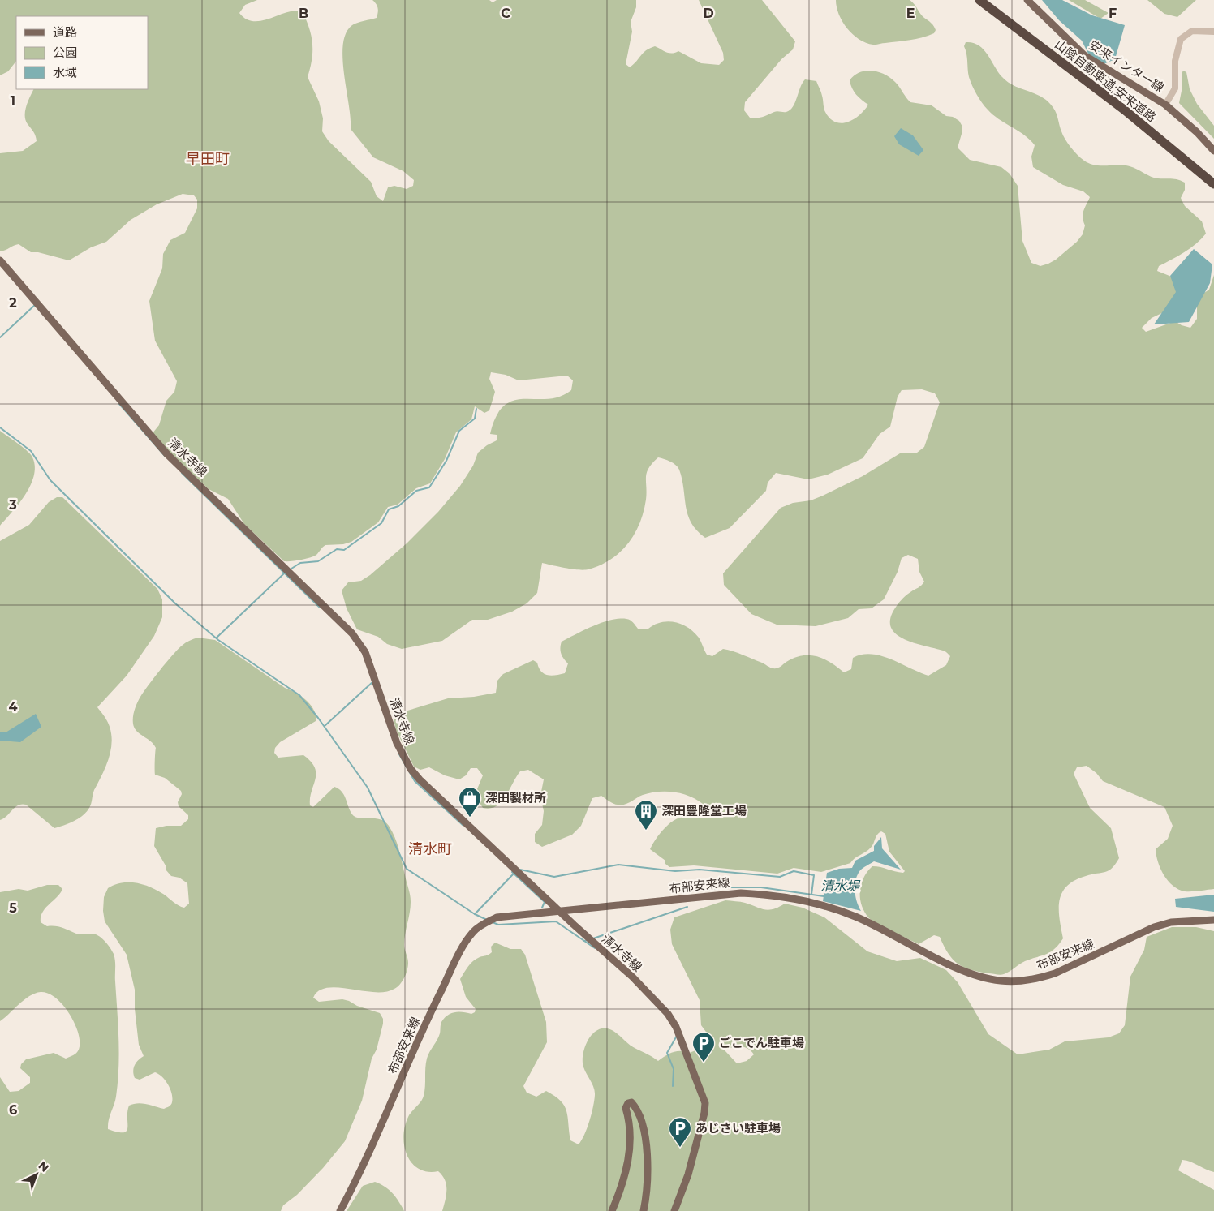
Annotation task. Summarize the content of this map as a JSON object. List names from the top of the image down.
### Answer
{
  "streets": {
    "highway": ["山陰自動車道;安来道路"],
    "main road": ["安来インター線", "清水寺線", "布部安来線"]
  },
  "crossings": [
    ["清水寺線", "布部安来線"]
  ],
  "districts": ["早田町", "清水町"],
  "water": ["清水堤"],
  "places": {
    "shop": ["深田製材所"],
    "building": ["深田豊隆堂工場"],
    "parking": ["ごこでん駐車場", "あじさい駐車場"]
  },
  "legend": ["道路", "公園", "水域"],
  "north": "top right",
  "grid": {
    "columns": [
      "B",
      "C",
      "D",
      "E",
      "F"
    ],
    "rows": [
      "1",
      "2",
      "3",
      "4",
      "5",
      "6"
    ]
  }
}
